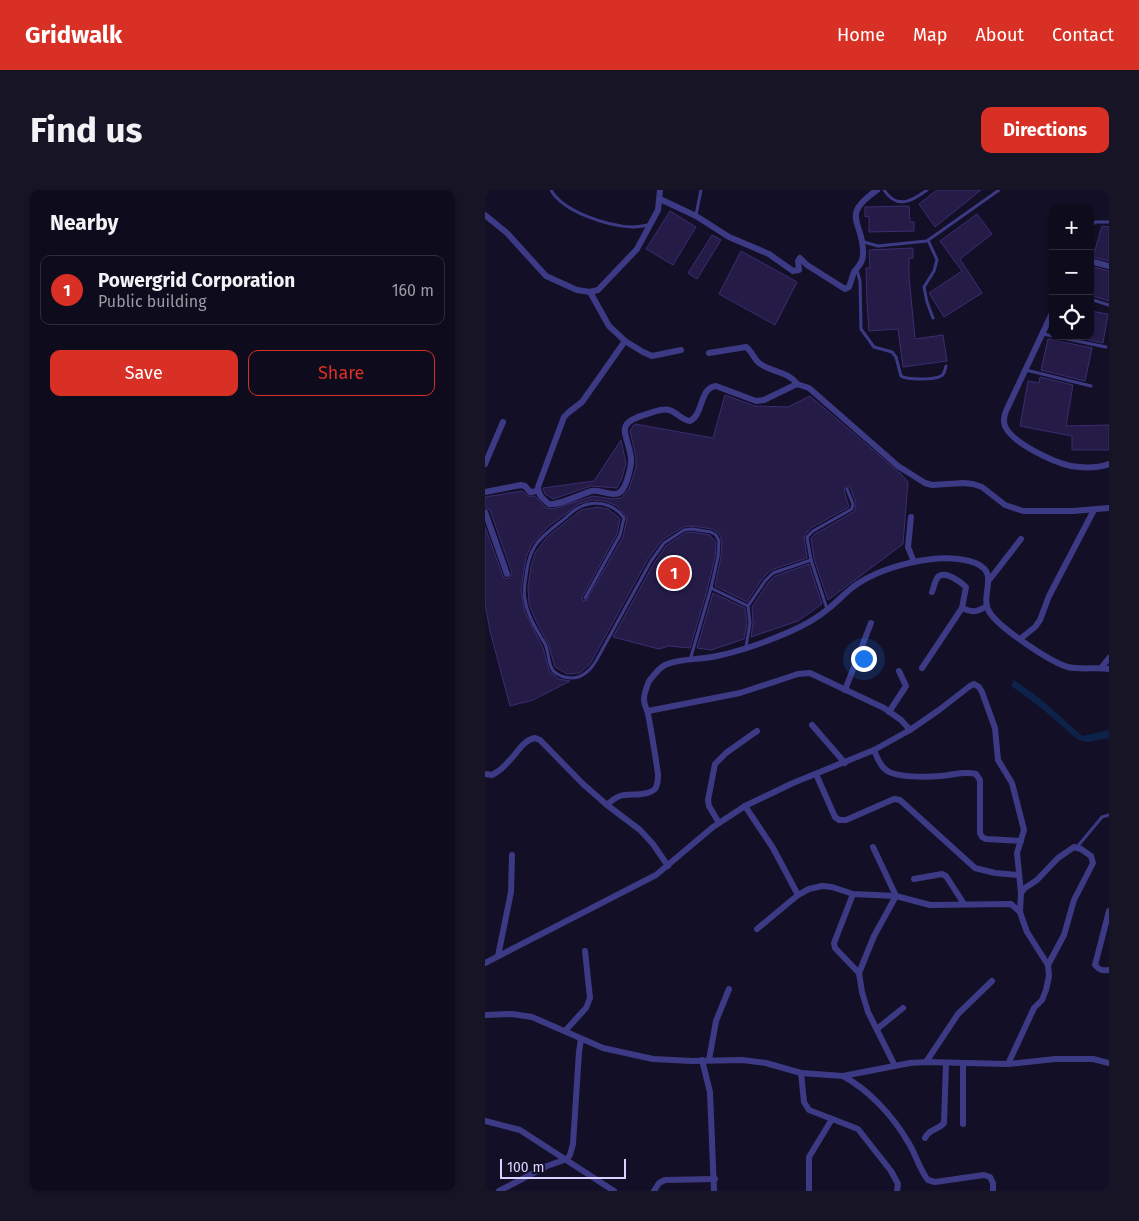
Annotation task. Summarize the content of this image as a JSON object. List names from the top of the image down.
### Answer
{
  "scale_bar": "100 m",
  "page": {
    "header": "Gridwalk",
    "nav": [
      "Home",
      "Map",
      "About",
      "Contact"
    ],
    "buttons": [
      "Directions",
      ["Save", "Share"]
    ],
    "title": "Find us",
    "heading": "Nearby",
    "map_buttons": ["+", "−"],
    "list": [
      {
        "mark": "1",
        "name": "Powergrid Corporation",
        "note": "Public building",
        "value": "160 m"
      }
    ],
    "pins": "1",
    "scale": "100 m"
  }
}
